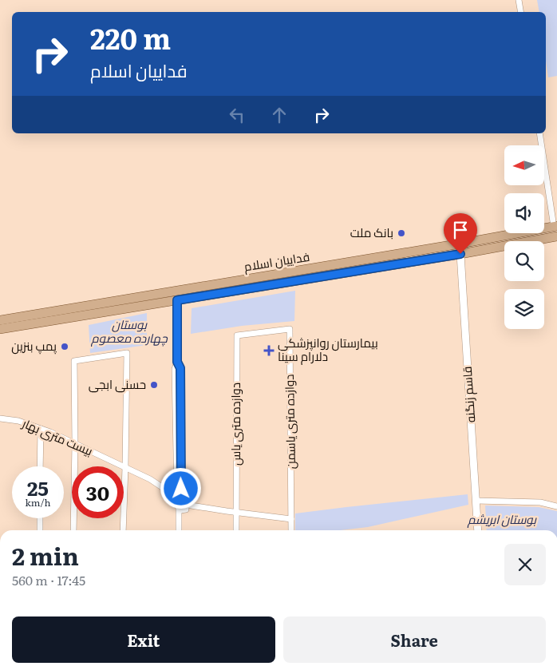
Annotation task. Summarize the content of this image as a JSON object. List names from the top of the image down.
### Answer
{
  "streets": {
    "main road": ["فداییان اسلام"],
    "street": [
      "قاسم زنگنه",
      "دوازده متری یاسمن",
      "دوازده متری یاس",
      "بیست متری بهار"
    ]
  },
  "crossings": [
    ["فداییان اسلام", "قاسم زنگنه"],
    ["دوازده متری یاسمن", "دوازده متری یاس"]
  ],
  "parks": ["بوستان چهارده معصوم", "بوستان ابریشم"],
  "places": {
    "other": ["بانک ملت", "پمپ بنزین", "حسنی ابجی"],
    "health": ["بیمارستان روانپزشکی دلارام سینا"]
  },
  "north": "left",
  "page": {
    "turn": ["220 m", "فداییان اسلام"],
    "speed": "25 km/h",
    "limit": "30",
    "heading": ["2 min", "560 m · 17:45"],
    "buttons": ["Exit", "Share"]
  }
}
